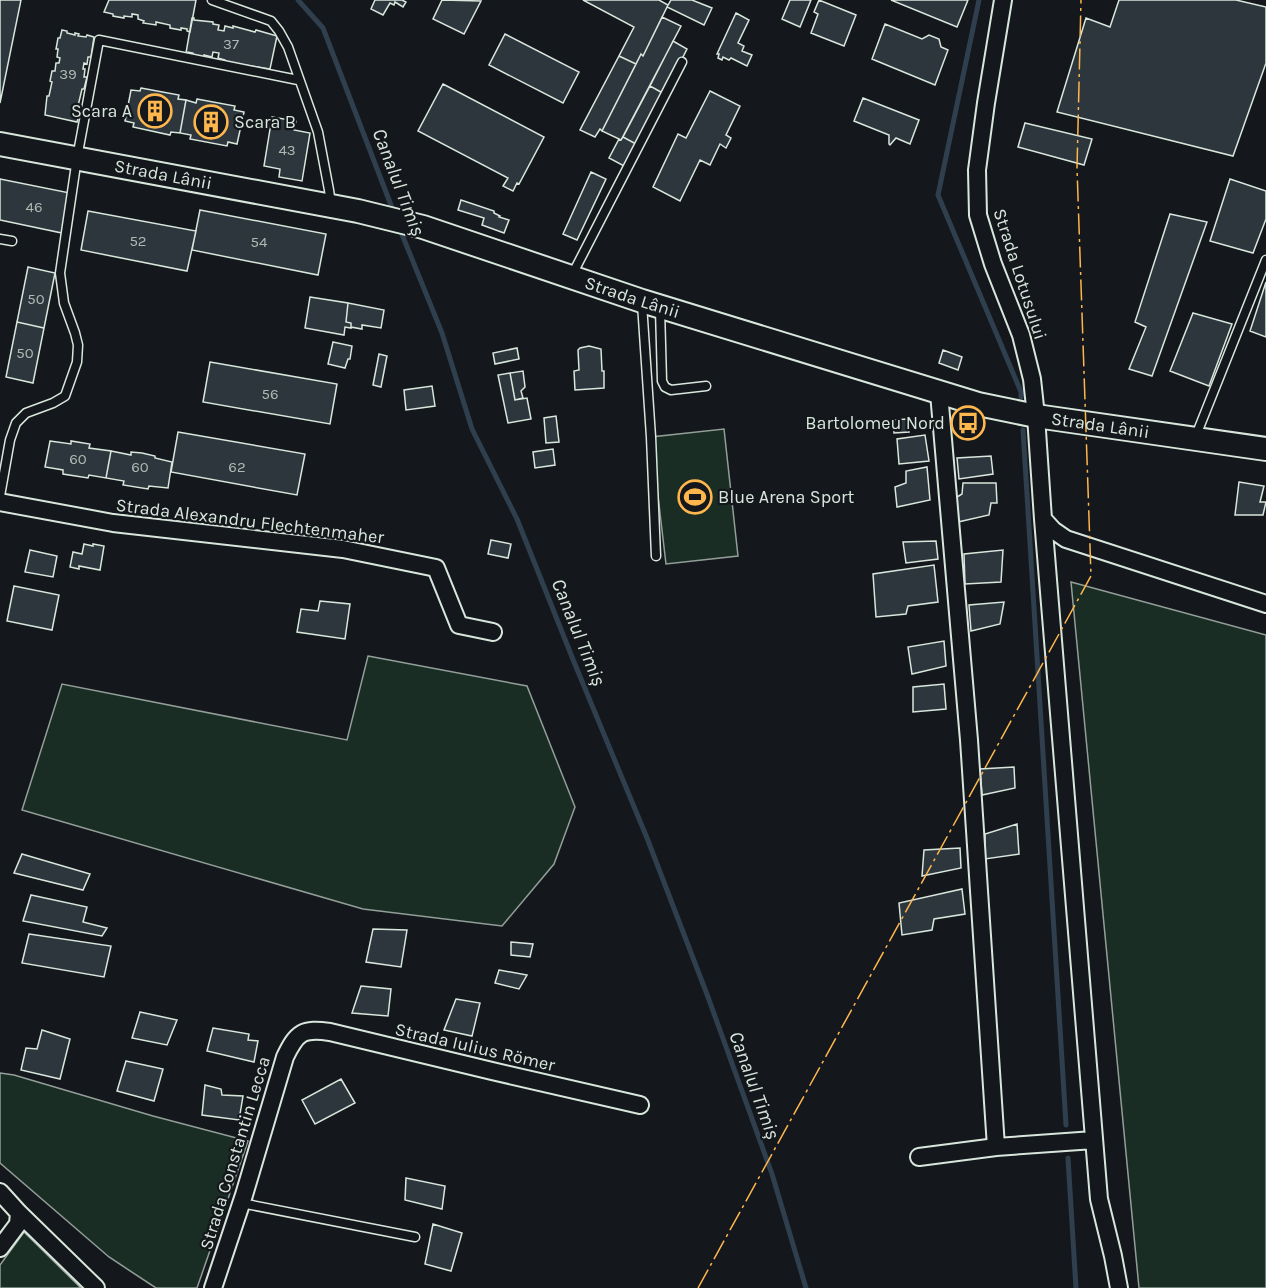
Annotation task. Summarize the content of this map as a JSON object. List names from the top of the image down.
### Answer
{
  "streets": {
    "main road": ["Strada Lânii"],
    "street": [
      "Strada Lotusului",
      "Strada Alexandru Flechtenmaher",
      "Strada Iulius Römer",
      "Strada Constantin Lecca"
    ]
  },
  "crossings": [
    ["Strada Lânii", "Strada Lotusului"],
    ["Strada Iulius Römer", "Strada Constantin Lecca"]
  ],
  "water": ["Canalul Timiș"],
  "places": {
    "building": ["Scara A", "Scara B"],
    "bus stop": ["Bartolomeu Nord"],
    "sports": ["Blue Arena Sport"]
  },
  "house_numbers": [
    "37",
    "39",
    "43",
    "46",
    "52",
    "54",
    "50",
    "50",
    "56",
    "60",
    "60",
    "62"
  ]
}
